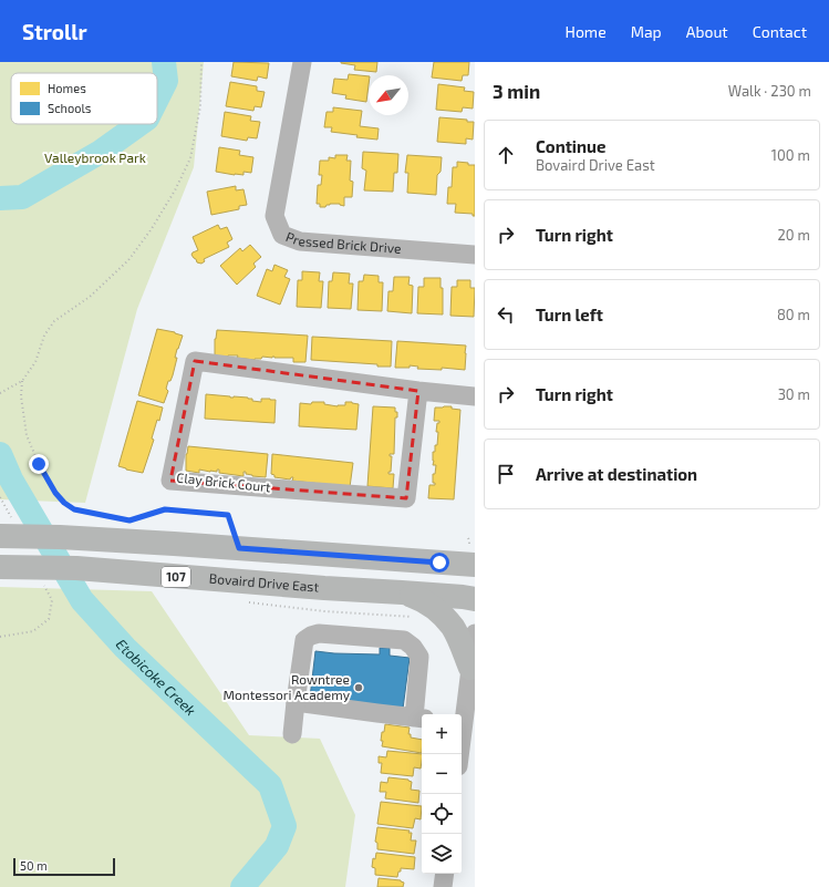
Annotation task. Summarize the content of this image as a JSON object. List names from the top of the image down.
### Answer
{
  "streets": {
    "main road": ["107", "Bovaird Drive East"],
    "street": ["Pressed Brick Drive", "Clay Brick Court"]
  },
  "water": ["Etobicoke Creek"],
  "parks": ["Valleybrook Park"],
  "places": ["Rowntree Montessori Academy"],
  "legend": ["Homes", "Schools"],
  "scale_bar": "50 m",
  "north": "bottom left",
  "page": {
    "header": "Strollr",
    "nav": [
      "Home",
      "Map",
      "About",
      "Contact"
    ],
    "heading": ["3 min", "Walk · 230 m"],
    "list": [
      ["Continue", "Bovaird Drive East", "100 m"],
      ["Turn right", "20 m"],
      ["Turn left", "80 m"],
      ["Turn right", "30 m"],
      "Arrive at destination"
    ],
    "map_buttons": ["+", "−"],
    "scale": "50 m"
  }
}
